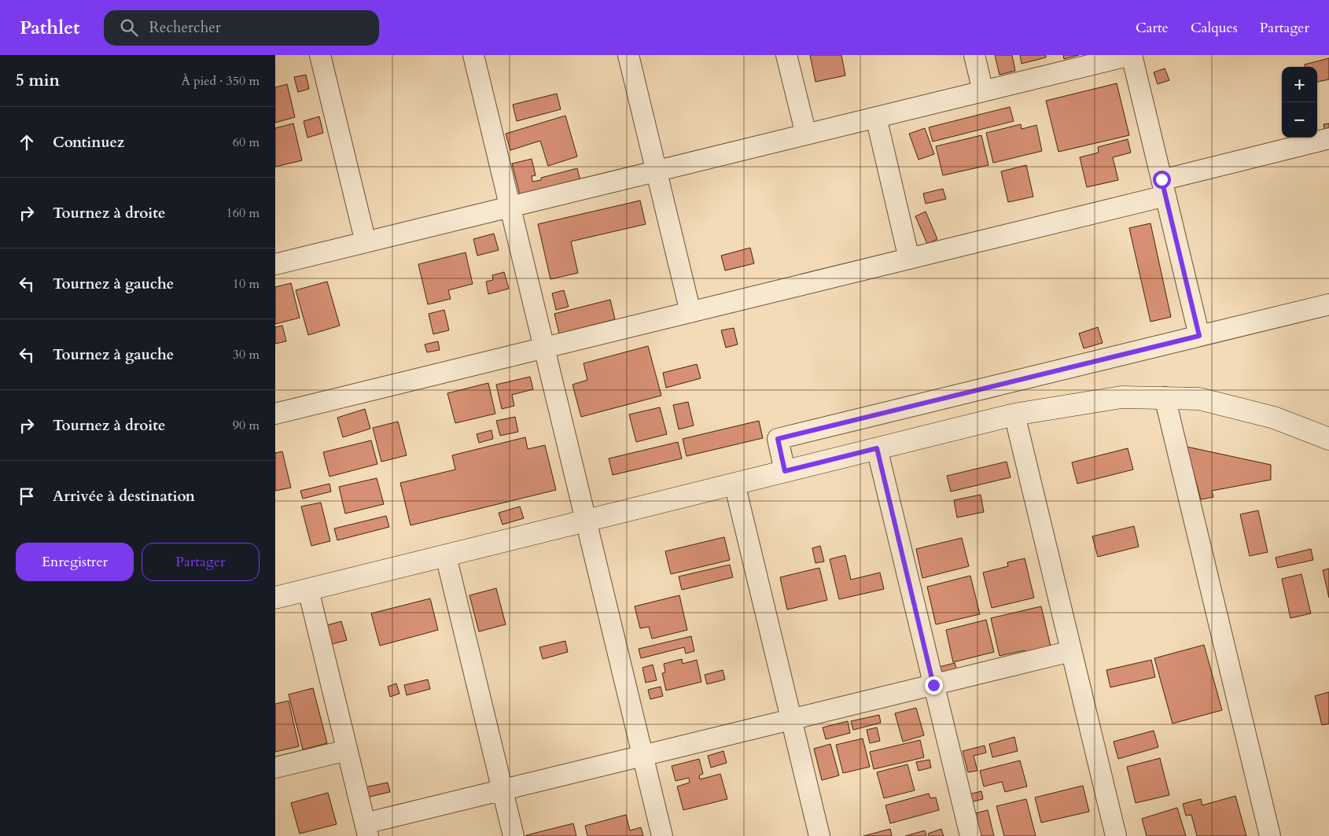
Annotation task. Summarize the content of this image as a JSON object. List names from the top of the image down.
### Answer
{
  "page": {
    "header": "Pathlet",
    "search": "Rechercher",
    "nav": ["Carte", "Calques", "Partager"],
    "heading": ["5 min", "À pied · 350 m"],
    "map_buttons": ["+", "−"],
    "list": [
      ["Continuez", "60 m"],
      ["Tournez à droite", "160 m"],
      ["Tournez à gauche", "10 m"],
      ["Tournez à gauche", "30 m"],
      ["Tournez à droite", "90 m"],
      "Arrivée à destination"
    ],
    "buttons": ["Enregistrer", "Partager"]
  }
}
